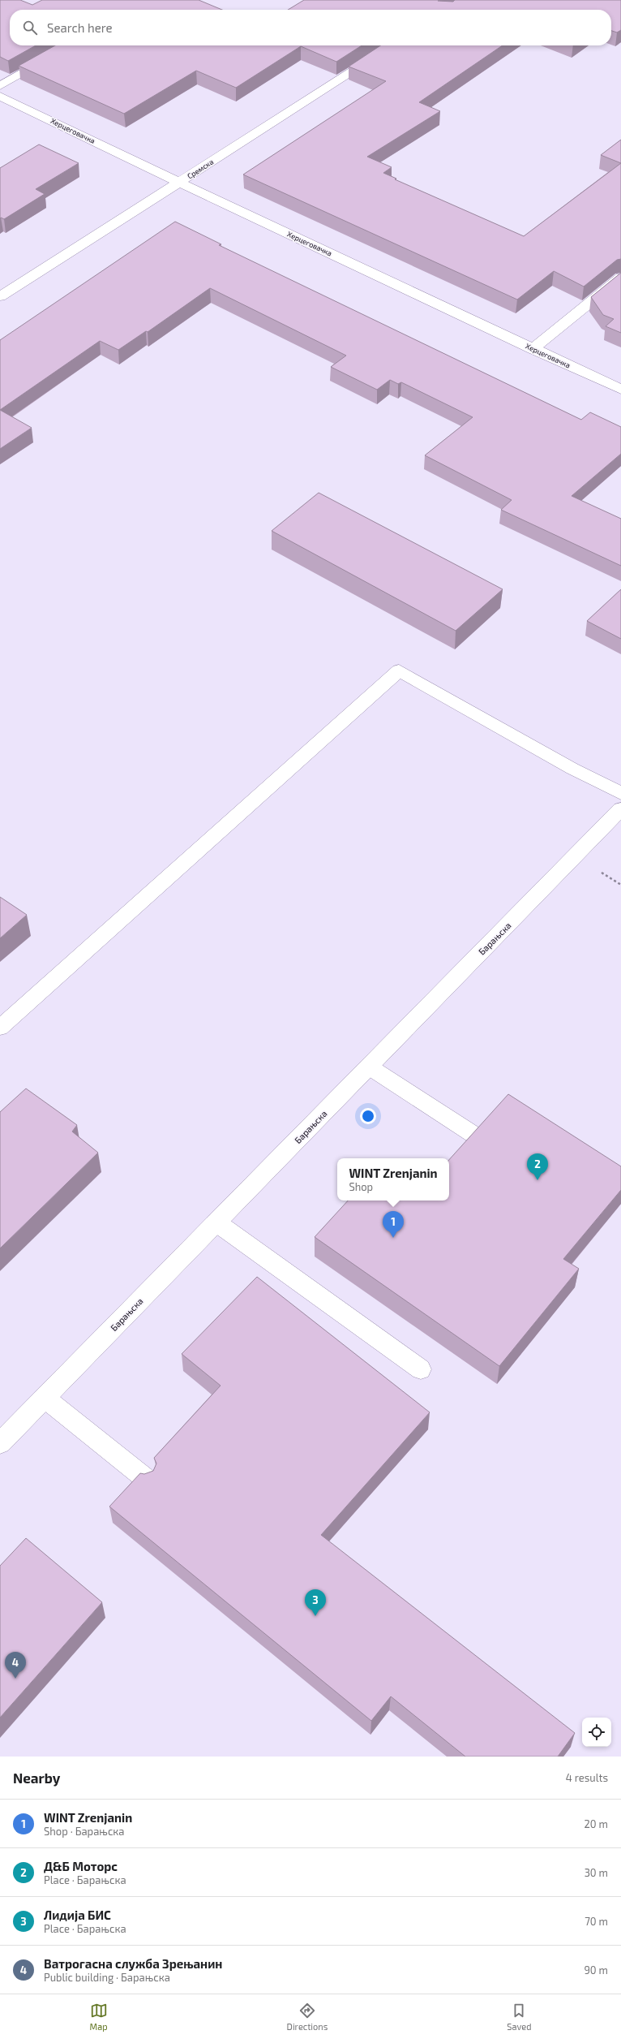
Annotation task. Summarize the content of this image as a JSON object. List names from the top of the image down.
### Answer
{
  "streets": {
    "street": ["Херцеговачка", "Сремска", "Барањска"]
  },
  "crossings": [
    ["Херцеговачка", "Сремска"]
  ],
  "page": {
    "search": "Search here",
    "pins": [
      "2",
      "1",
      "3",
      "4"
    ],
    "popup": ["WINT Zrenjanin", "Shop"],
    "heading": ["Nearby", "4 results"],
    "list": [
      {
        "mark": "1",
        "name": "WINT Zrenjanin",
        "note": "Shop · Барањска",
        "value": "20 m"
      },
      {
        "mark": "2",
        "name": "Д&Б Моторс",
        "note": "Place · Барањска",
        "value": "30 m"
      },
      {
        "mark": "3",
        "name": "Лидија БИС",
        "note": "Place · Барањска",
        "value": "70 m"
      },
      {
        "mark": "4",
        "name": "Ватрогасна служба Зрењанин",
        "note": "Public building · Барањска",
        "value": "90 m"
      }
    ],
    "nav": ["Map", "Directions", "Saved"]
  }
}
